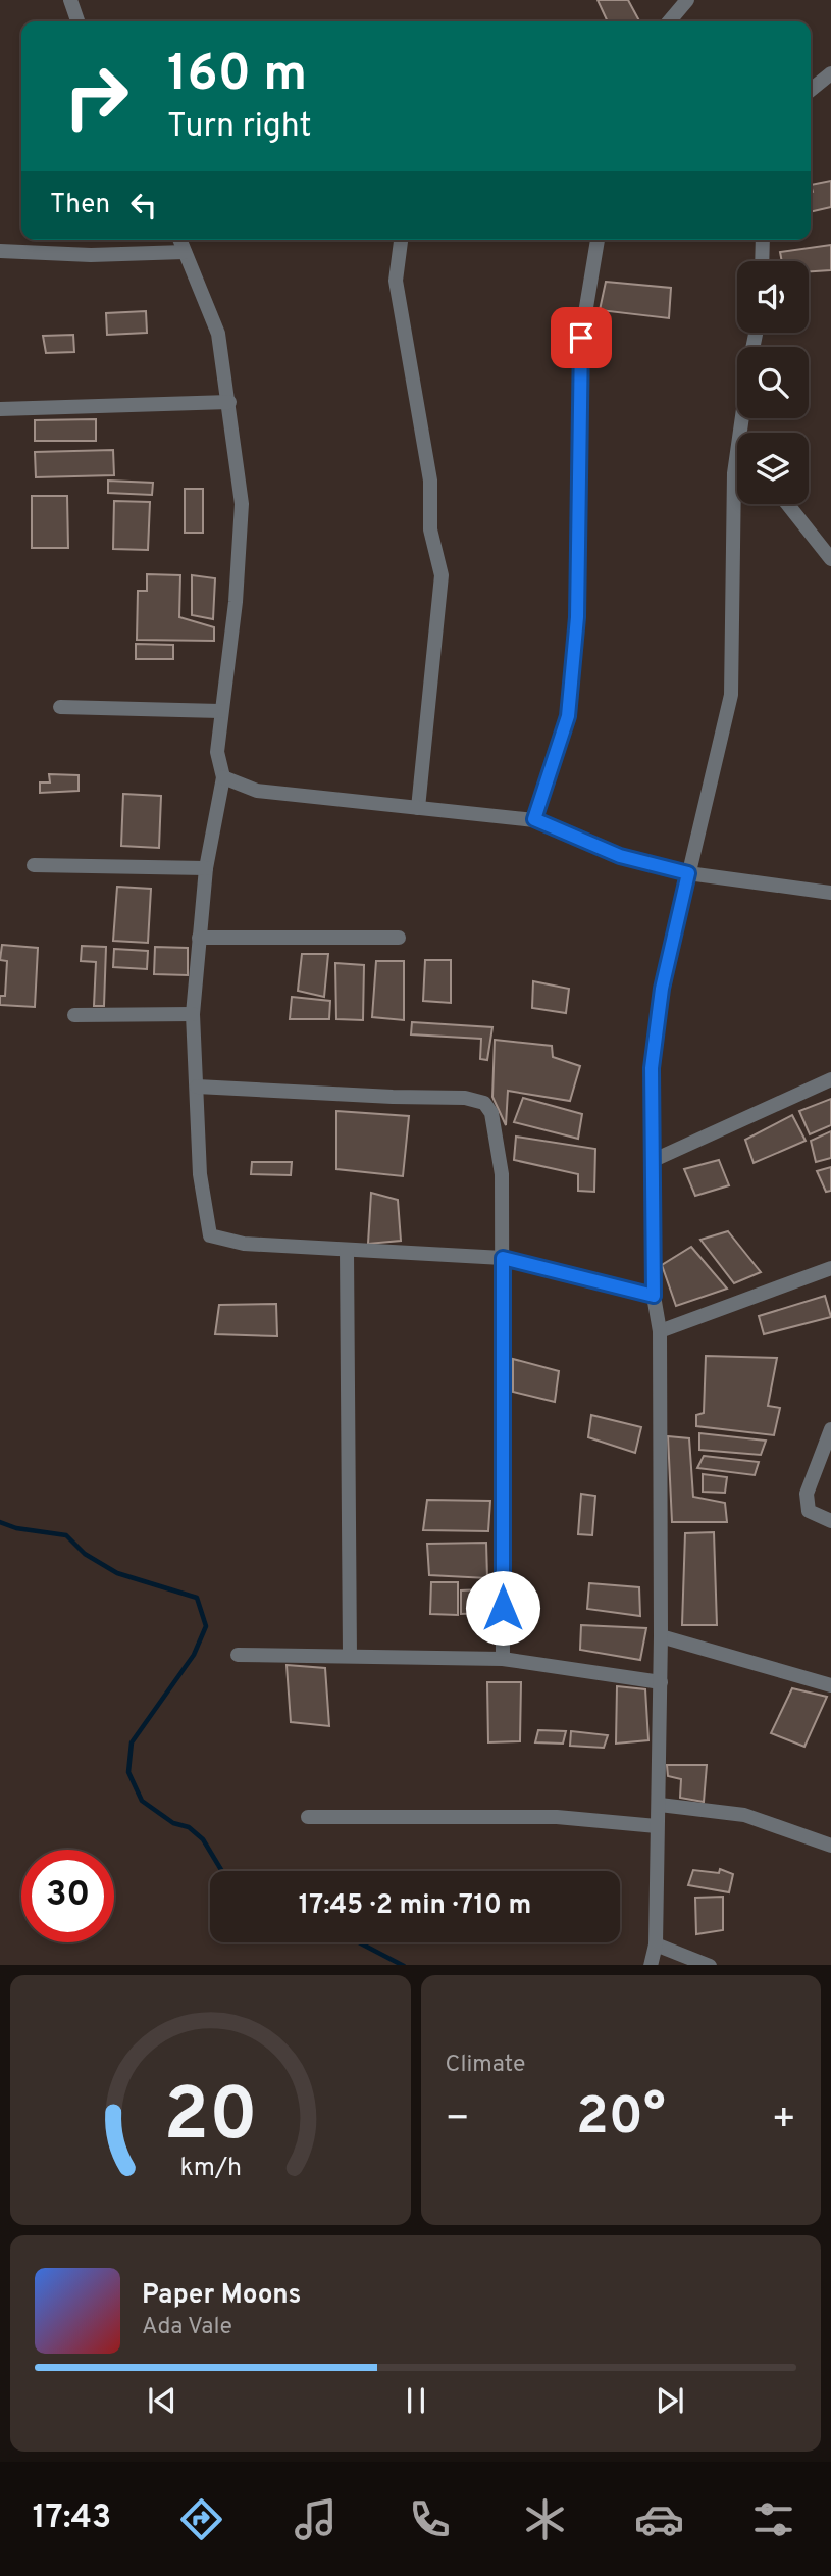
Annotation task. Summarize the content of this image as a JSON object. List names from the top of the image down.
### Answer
{
  "page": {
    "turn": ["160 m", "Turn right"],
    "then": "Then",
    "limit": "30",
    "trip": "17:45 · 2 min · 710 m",
    "tile": "Climate",
    "heat": ["−", "20°", "+"],
    "song": ["Paper Moons", "Ada Vale"],
    "tabs": "17:43",
    "gauge": ["20", "km/h"]
  }
}
